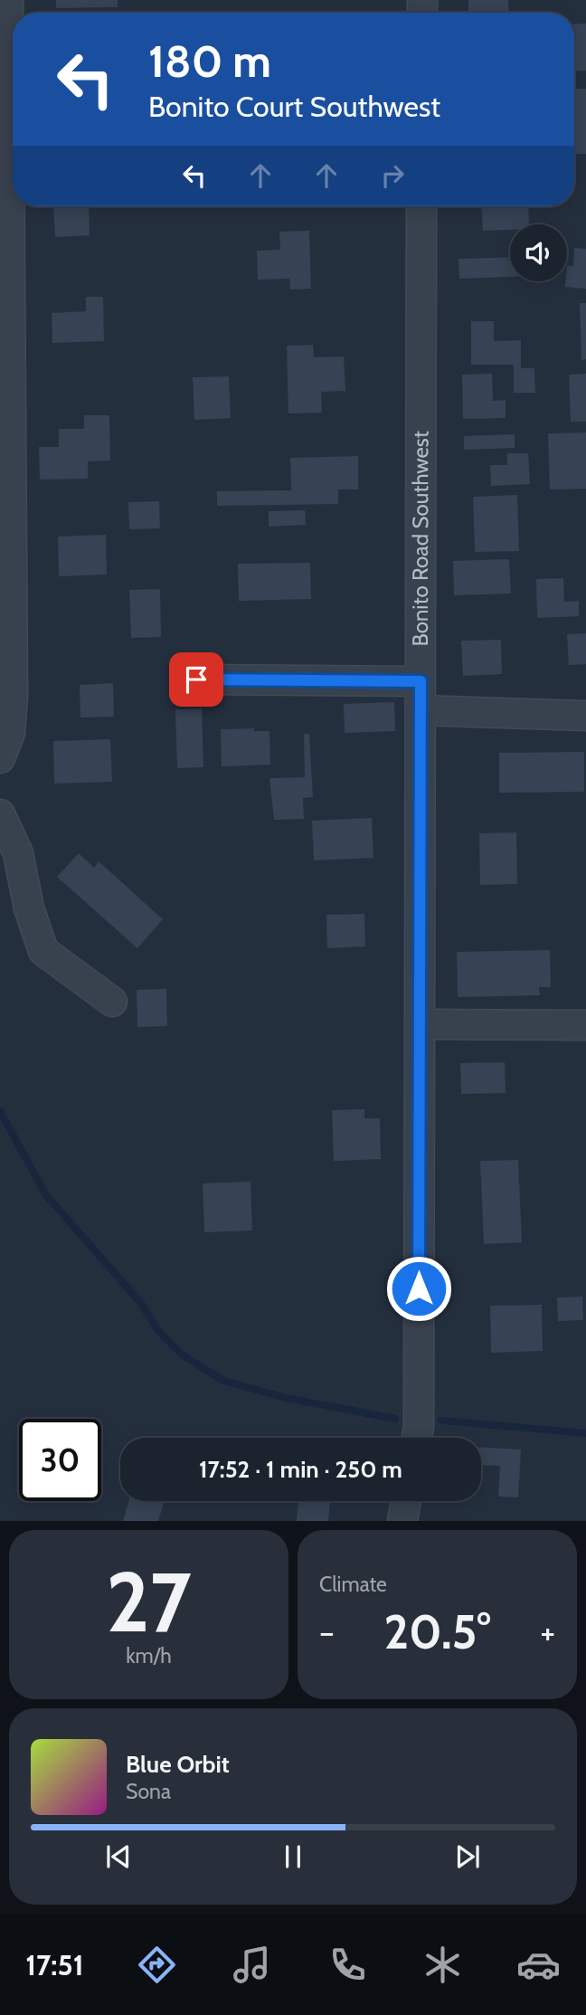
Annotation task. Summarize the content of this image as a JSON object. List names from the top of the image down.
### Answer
{
  "streets": {
    "street": ["Bonito Road Southwest"]
  },
  "page": {
    "turn": ["180 m", "Bonito Court Southwest"],
    "limit": "30",
    "trip": "17:52 · 1 min · 250 m",
    "tile": [
      ["27", "km/h"],
      "Climate"
    ],
    "heat": ["−", "20.5°", "+"],
    "song": ["Blue Orbit", "Sona"],
    "tabs": "17:51"
  }
}
